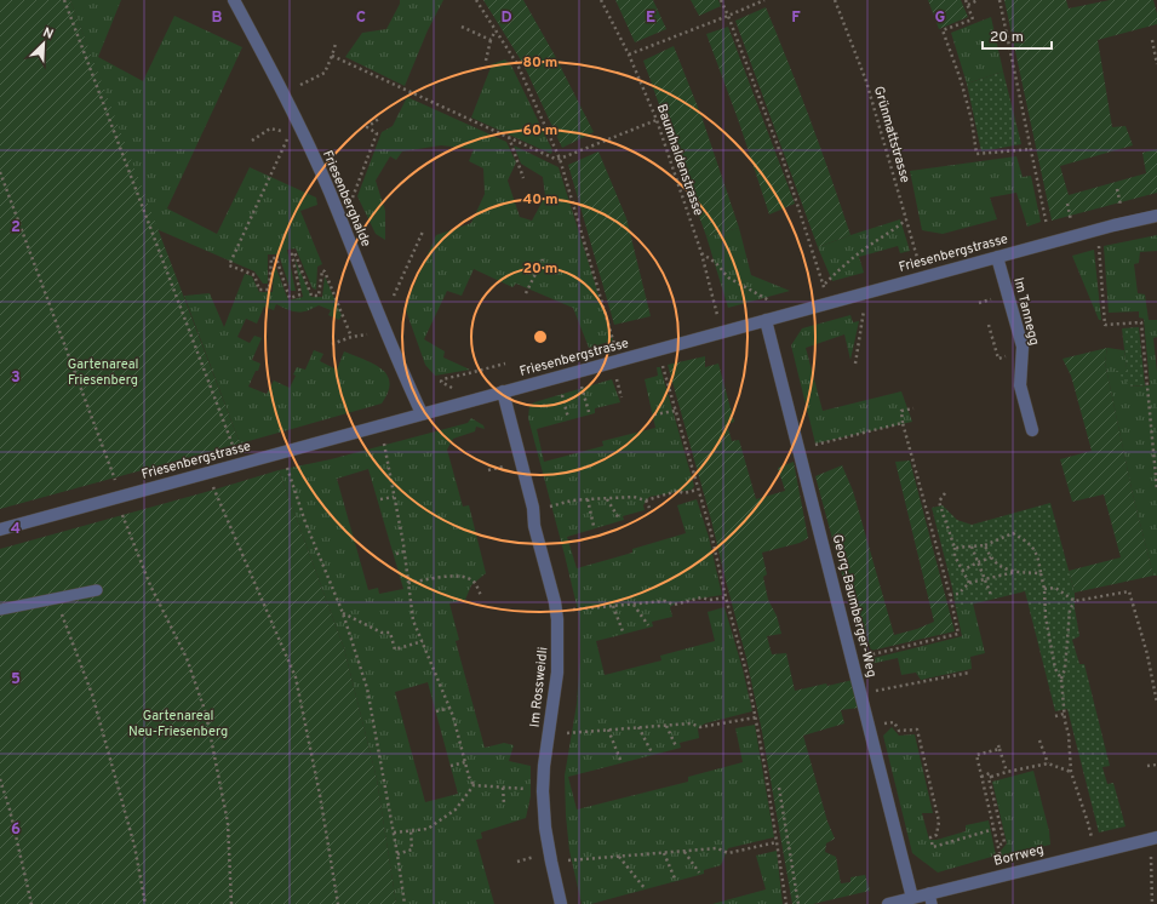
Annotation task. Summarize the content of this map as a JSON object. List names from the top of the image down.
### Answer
{
  "streets": {
    "street": [
      "Friesenberghalde",
      "Friesenbergstrasse",
      "Im Tannegg",
      "Georg-Baumberger-Weg",
      "Im Rossweidli",
      "Borrweg"
    ],
    "path": ["Grünmattstrasse", "Baumhaldenstrasse"]
  },
  "crossings": [
    ["Grünmattstrasse", "Friesenbergstrasse"],
    ["Baumhaldenstrasse", "Friesenbergstrasse"],
    ["Friesenberghalde", "Friesenbergstrasse"],
    ["Friesenbergstrasse", "Im Tannegg"],
    ["Friesenbergstrasse", "Georg-Baumberger-Weg"],
    ["Friesenbergstrasse", "Im Rossweidli"],
    ["Georg-Baumberger-Weg", "Borrweg"]
  ],
  "parks": ["Gartenareal Friesenberg", "Gartenareal Neu-Friesenberg"],
  "scale_bar": "20 m",
  "north": "top right",
  "grid": {
    "columns": [
      "B",
      "C",
      "D",
      "E",
      "F",
      "G"
    ],
    "rows": [
      "2",
      "3",
      "4",
      "5",
      "6"
    ]
  },
  "rings": [
    "80 m",
    "60 m",
    "40 m",
    "20 m"
  ]
}
